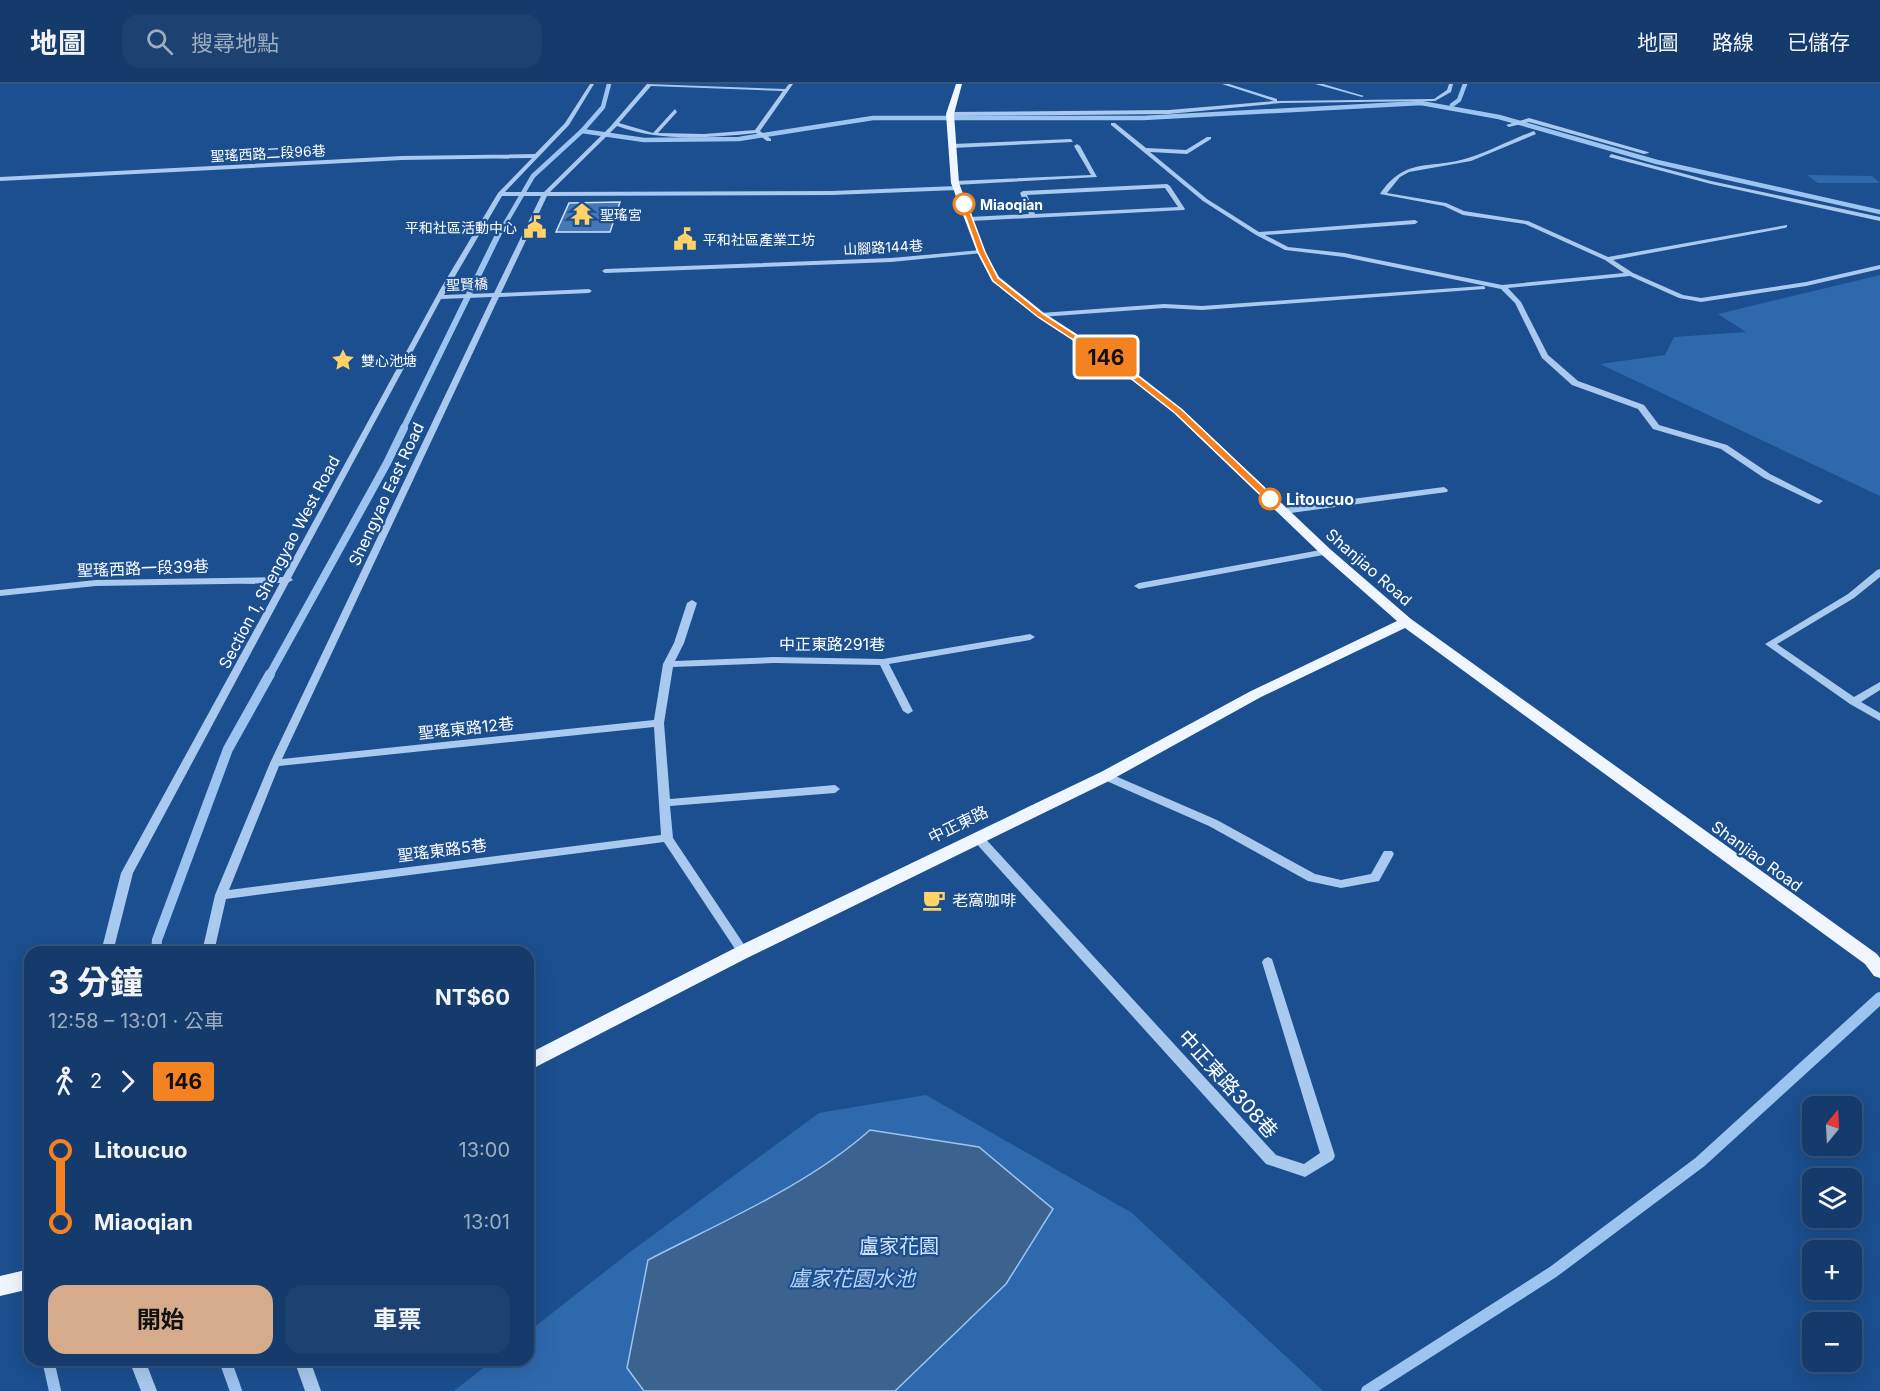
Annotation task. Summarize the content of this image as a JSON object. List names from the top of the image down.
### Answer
{
  "streets": {
    "main road": ["Shanjiao Road", "中正東路"],
    "street": [
      "聖瑤西路二段96巷",
      "山腳路144巷",
      "聖賢橋",
      "Shengyao East Road",
      "Section 1, Shengyao West Road",
      "聖瑤西路一段39巷",
      "中正東路291巷",
      "聖瑤東路12巷",
      "聖瑤東路5巷",
      "中正東路308巷"
    ]
  },
  "crossings": [
    ["聖瑤西路二段96巷", "Section 1, Shengyao West Road"],
    ["山腳路144巷", "Shanjiao Road"],
    ["聖賢橋", "Shengyao East Road"],
    ["聖賢橋", "Section 1, Shengyao West Road"],
    ["Shengyao East Road", "聖瑤東路12巷"],
    ["Shengyao East Road", "聖瑤東路5巷"],
    ["Section 1, Shengyao West Road", "聖瑤西路一段39巷"],
    ["Shanjiao Road", "中正東路"],
    ["中正東路", "中正東路308巷"]
  ],
  "water": ["盧家花園水池"],
  "parks": ["盧家花園"],
  "places": {
    "other": ["Miaoqian", "Litoucuo"],
    "temple": ["聖瑤宮"],
    "public building": ["平和社區活動中心", "平和社區產業工坊"],
    "place": ["雙心池塘"],
    "cafe": ["老窩咖啡"]
  },
  "lines": ["bus line 146"],
  "north": "top",
  "page": {
    "header": "地圖",
    "search": "搜尋地點",
    "nav": ["地圖", "路線", "已儲存"],
    "on_map": "146",
    "heading": ["3 分鐘", "12:58 – 13:01 · 公車", "NT$60"],
    "legs": ["2", "146"],
    "map_buttons": ["+", "−"],
    "list": [
      {
        "name": "Litoucuo",
        "value": "13:00"
      },
      {
        "name": "Miaoqian",
        "value": "13:01"
      }
    ],
    "buttons": ["開始", "車票"]
  }
}
